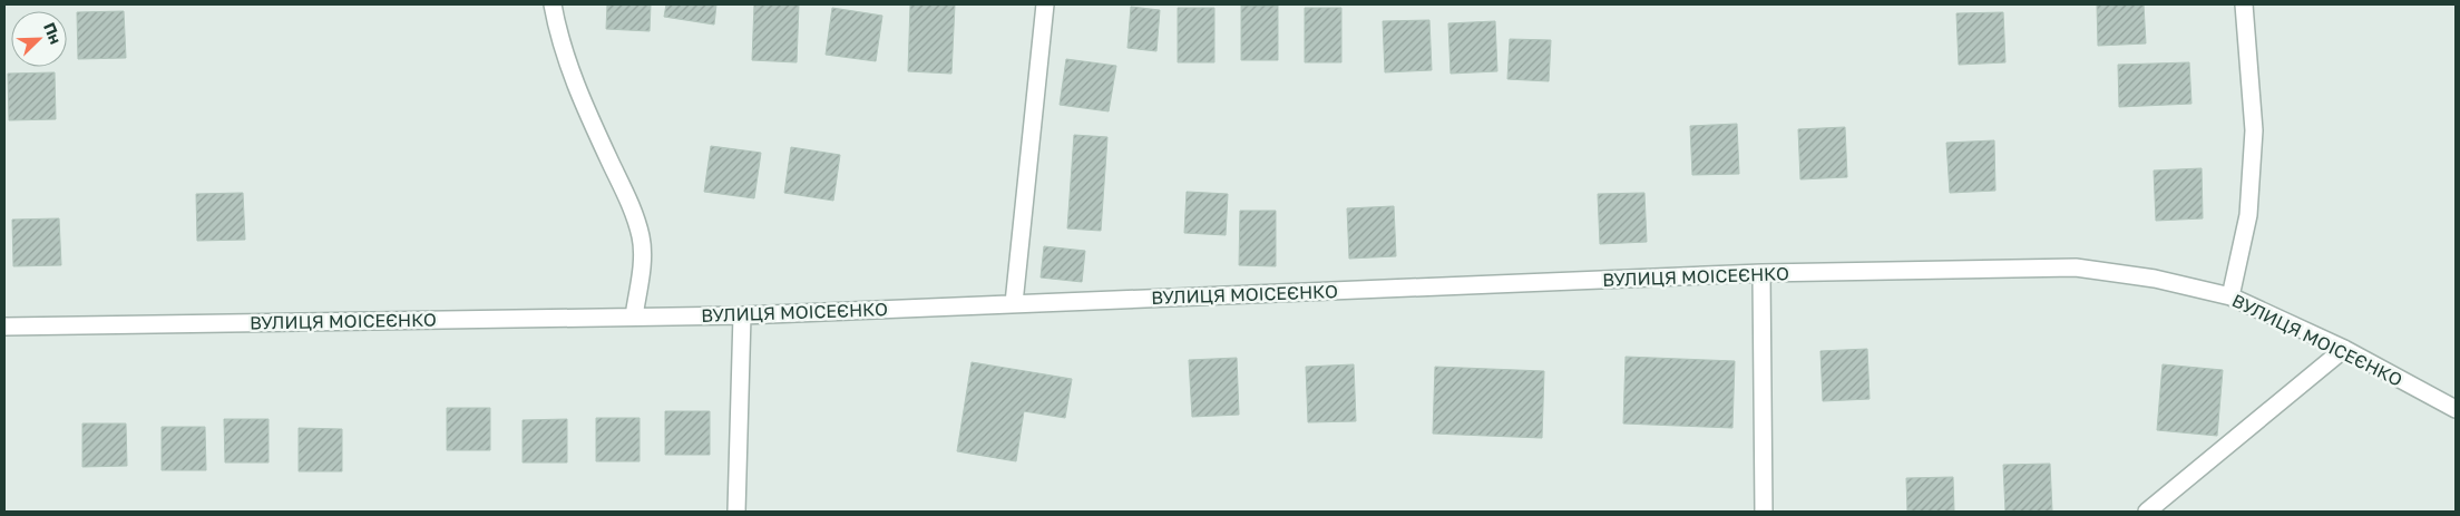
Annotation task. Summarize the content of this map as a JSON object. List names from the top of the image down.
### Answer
{
  "streets": {
    "street": ["ВУЛИЦЯ МОІСЕЄНКО"]
  },
  "north": "top right"
}
